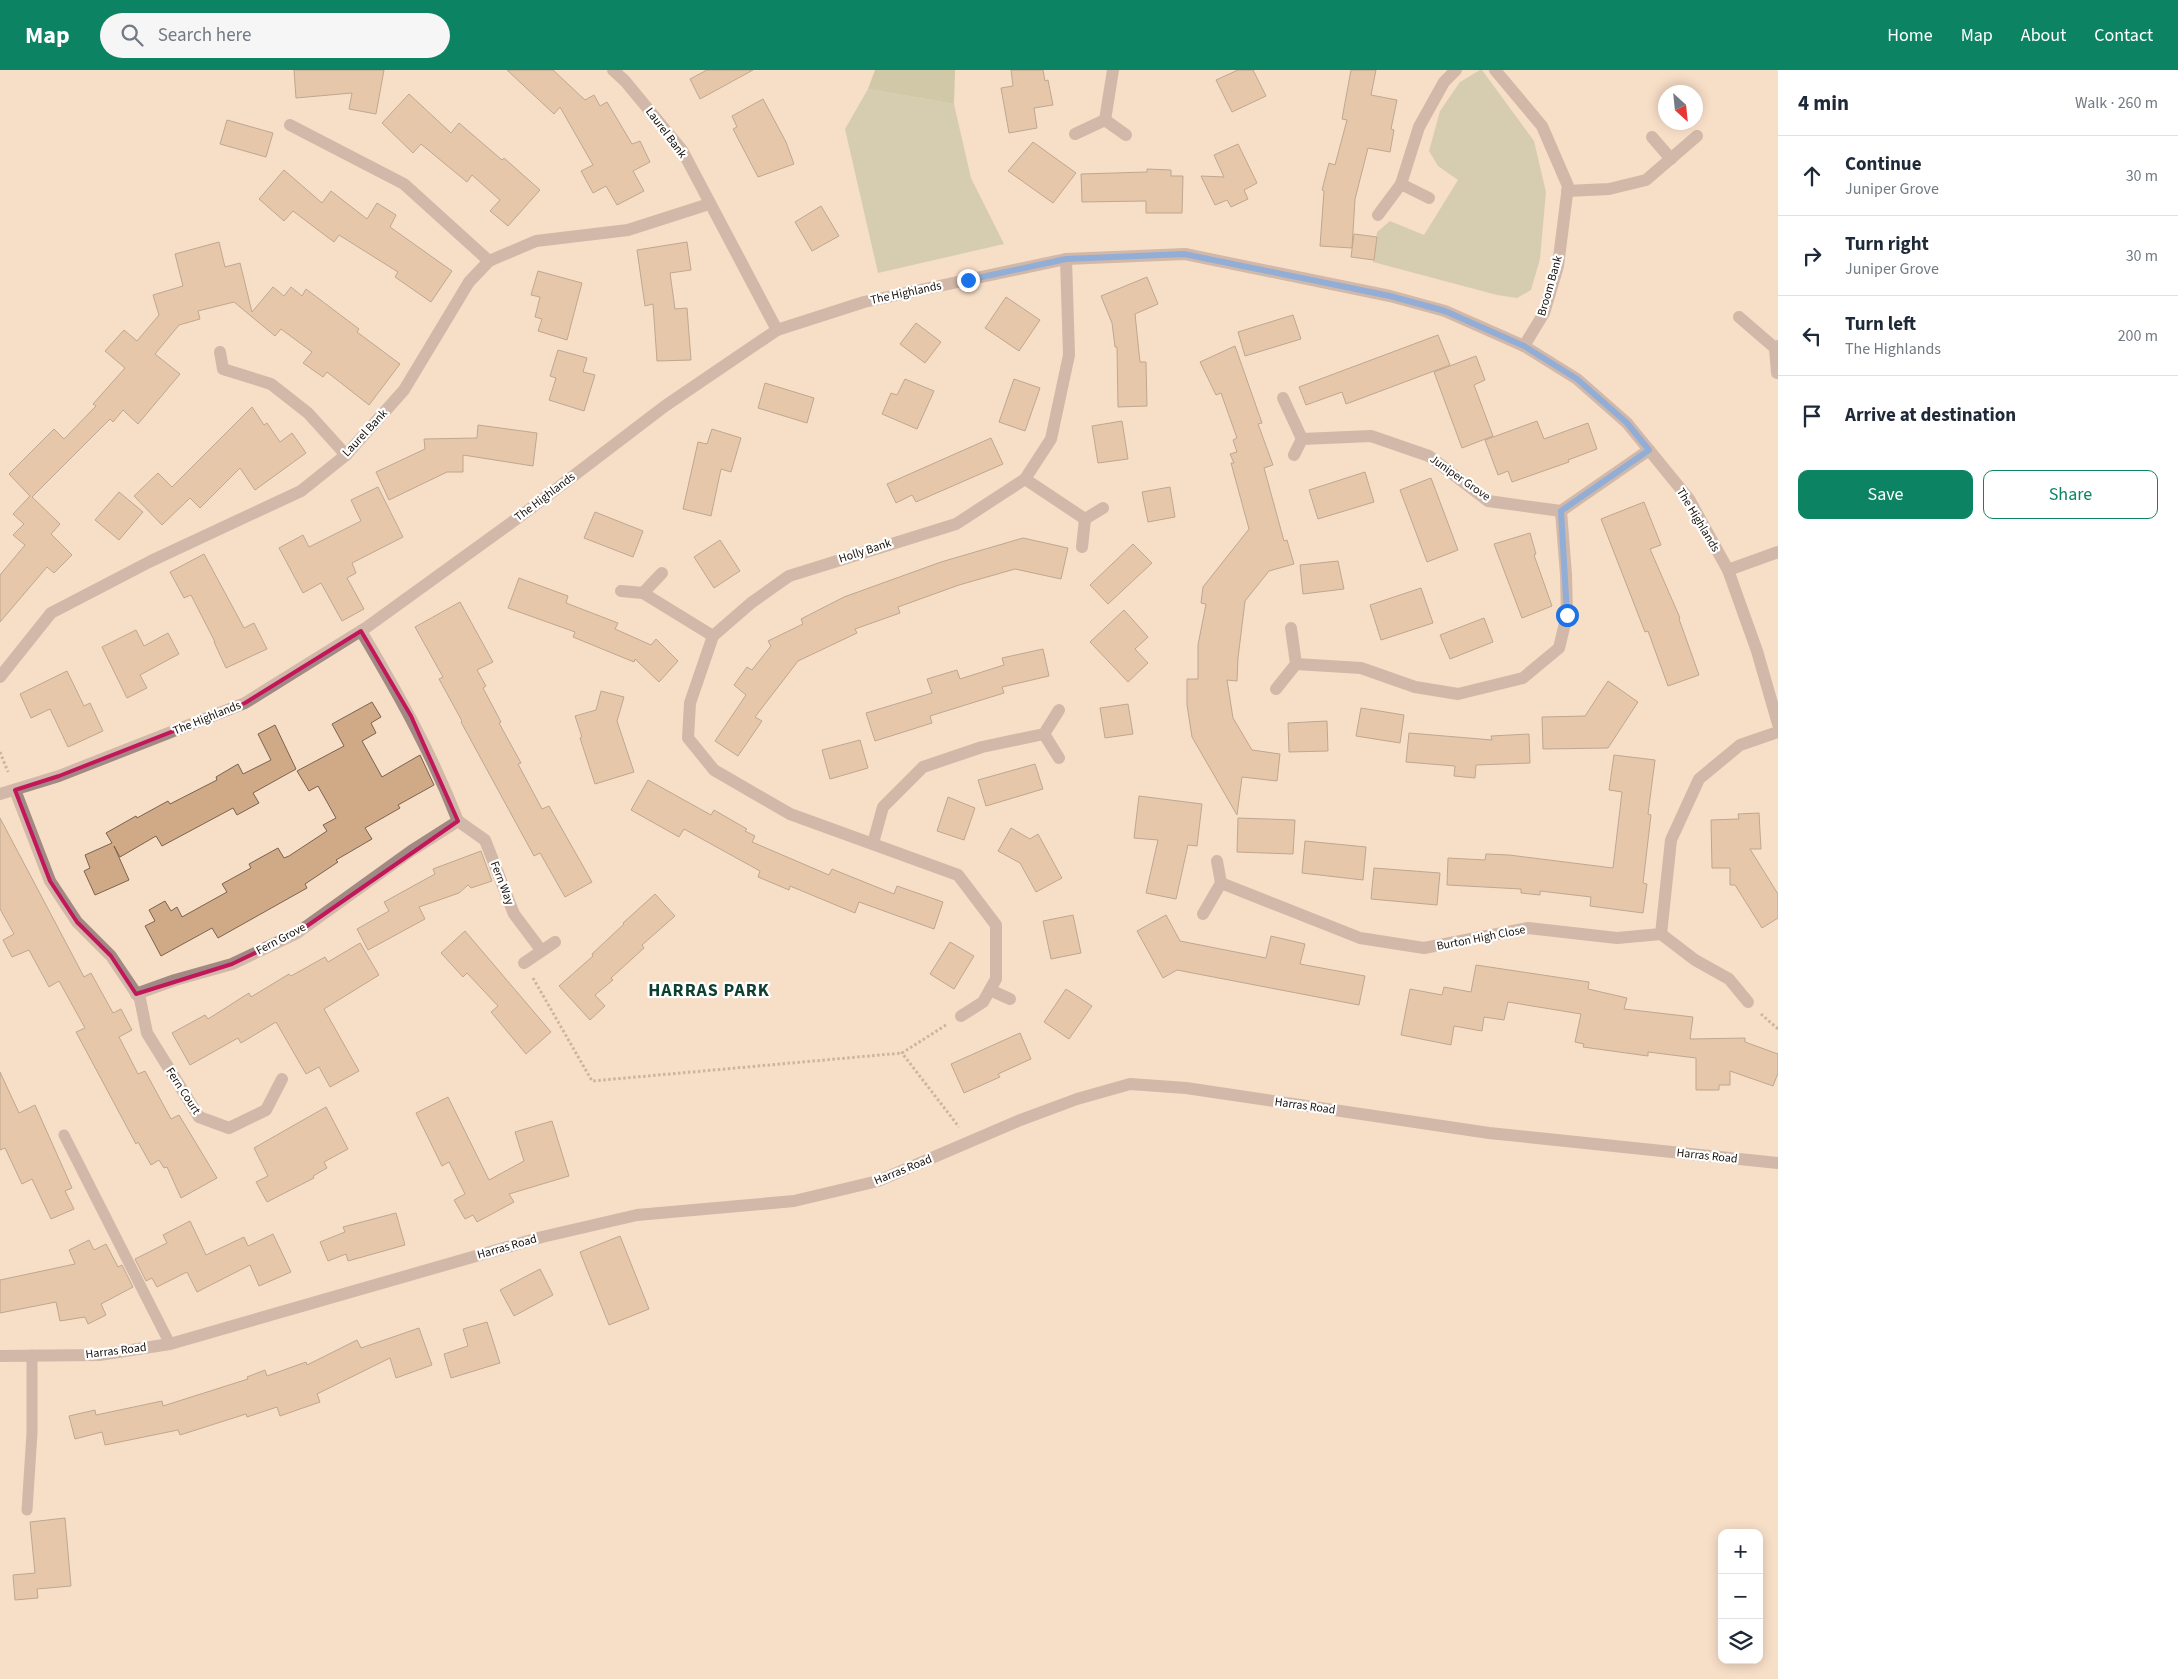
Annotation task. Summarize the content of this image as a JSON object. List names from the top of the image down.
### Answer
{
  "streets": {
    "street": [
      "Laurel Bank",
      "Broom Bank",
      "The Highlands",
      "Juniper Grove",
      "Holly Bank",
      "Fern Way",
      "Burton High Close",
      "Fern Grove",
      "Fern Court",
      "Harras Road"
    ]
  },
  "crossings": [
    ["Laurel Bank", "The Highlands"],
    ["Broom Bank", "The Highlands"],
    ["The Highlands", "Holly Bank"],
    ["Fern Way", "Fern Grove"],
    ["Fern Grove", "Fern Court"]
  ],
  "districts": ["HARRAS PARK"],
  "north": "bottom right",
  "page": {
    "header": "Map",
    "search": "Search here",
    "nav": [
      "Home",
      "Map",
      "About",
      "Contact"
    ],
    "heading": ["4 min", "Walk · 260 m"],
    "list": [
      ["Continue", "Juniper Grove", "30 m"],
      ["Turn right", "Juniper Grove", "30 m"],
      ["Turn left", "The Highlands", "200 m"],
      "Arrive at destination"
    ],
    "buttons": ["Save", "Share"],
    "map_buttons": ["+", "−"]
  }
}
